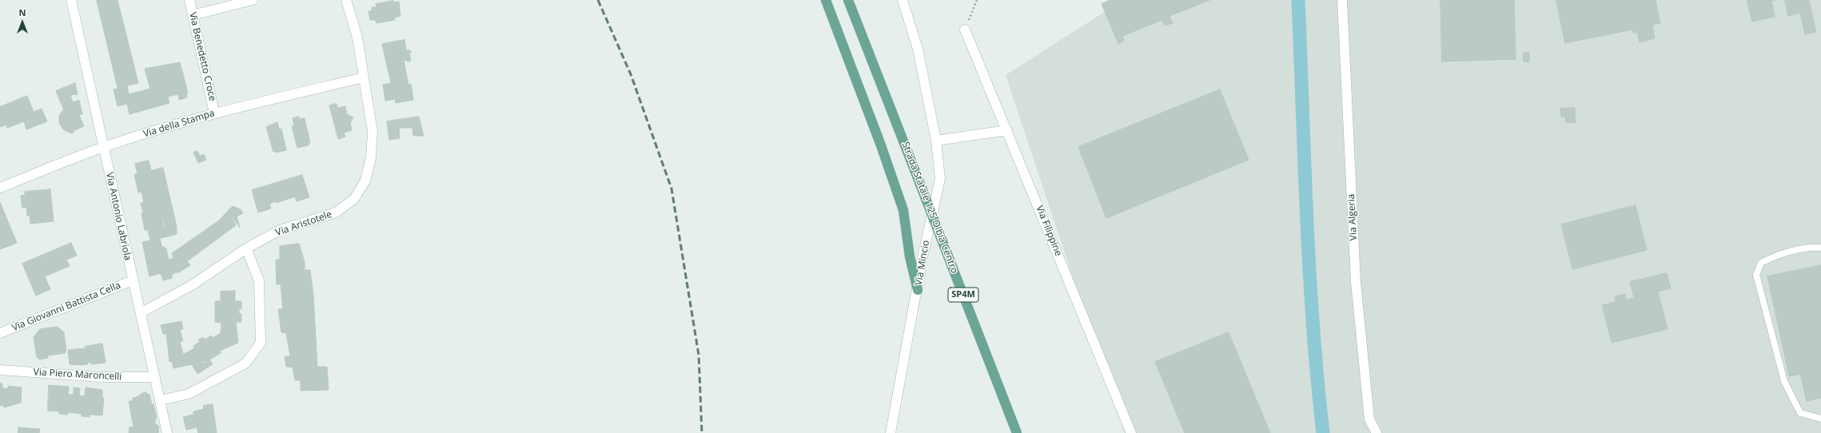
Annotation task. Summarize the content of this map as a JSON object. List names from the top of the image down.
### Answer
{
  "streets": {
    "main road": ["Strada Statale 125 Olbia Centro", "SP4M"],
    "street": [
      "Via Benedetto Croce",
      "Via della Stampa",
      "Via Antonio Labriola",
      "Via Algeria",
      "Via Aristotele",
      "Via Filippine",
      "Via Mincio",
      "Via Giovanni Battista Cella",
      "Via Piero Maroncelli"
    ]
  },
  "crossings": [
    ["Via Benedetto Croce", "Via della Stampa"],
    ["Via della Stampa", "Via Antonio Labriola"],
    ["Via della Stampa", "Via Aristotele"],
    ["Via Antonio Labriola", "Via Aristotele"],
    ["Via Antonio Labriola", "Via Giovanni Battista Cella"],
    ["Via Antonio Labriola", "Via Piero Maroncelli"]
  ],
  "north": "top"
}
